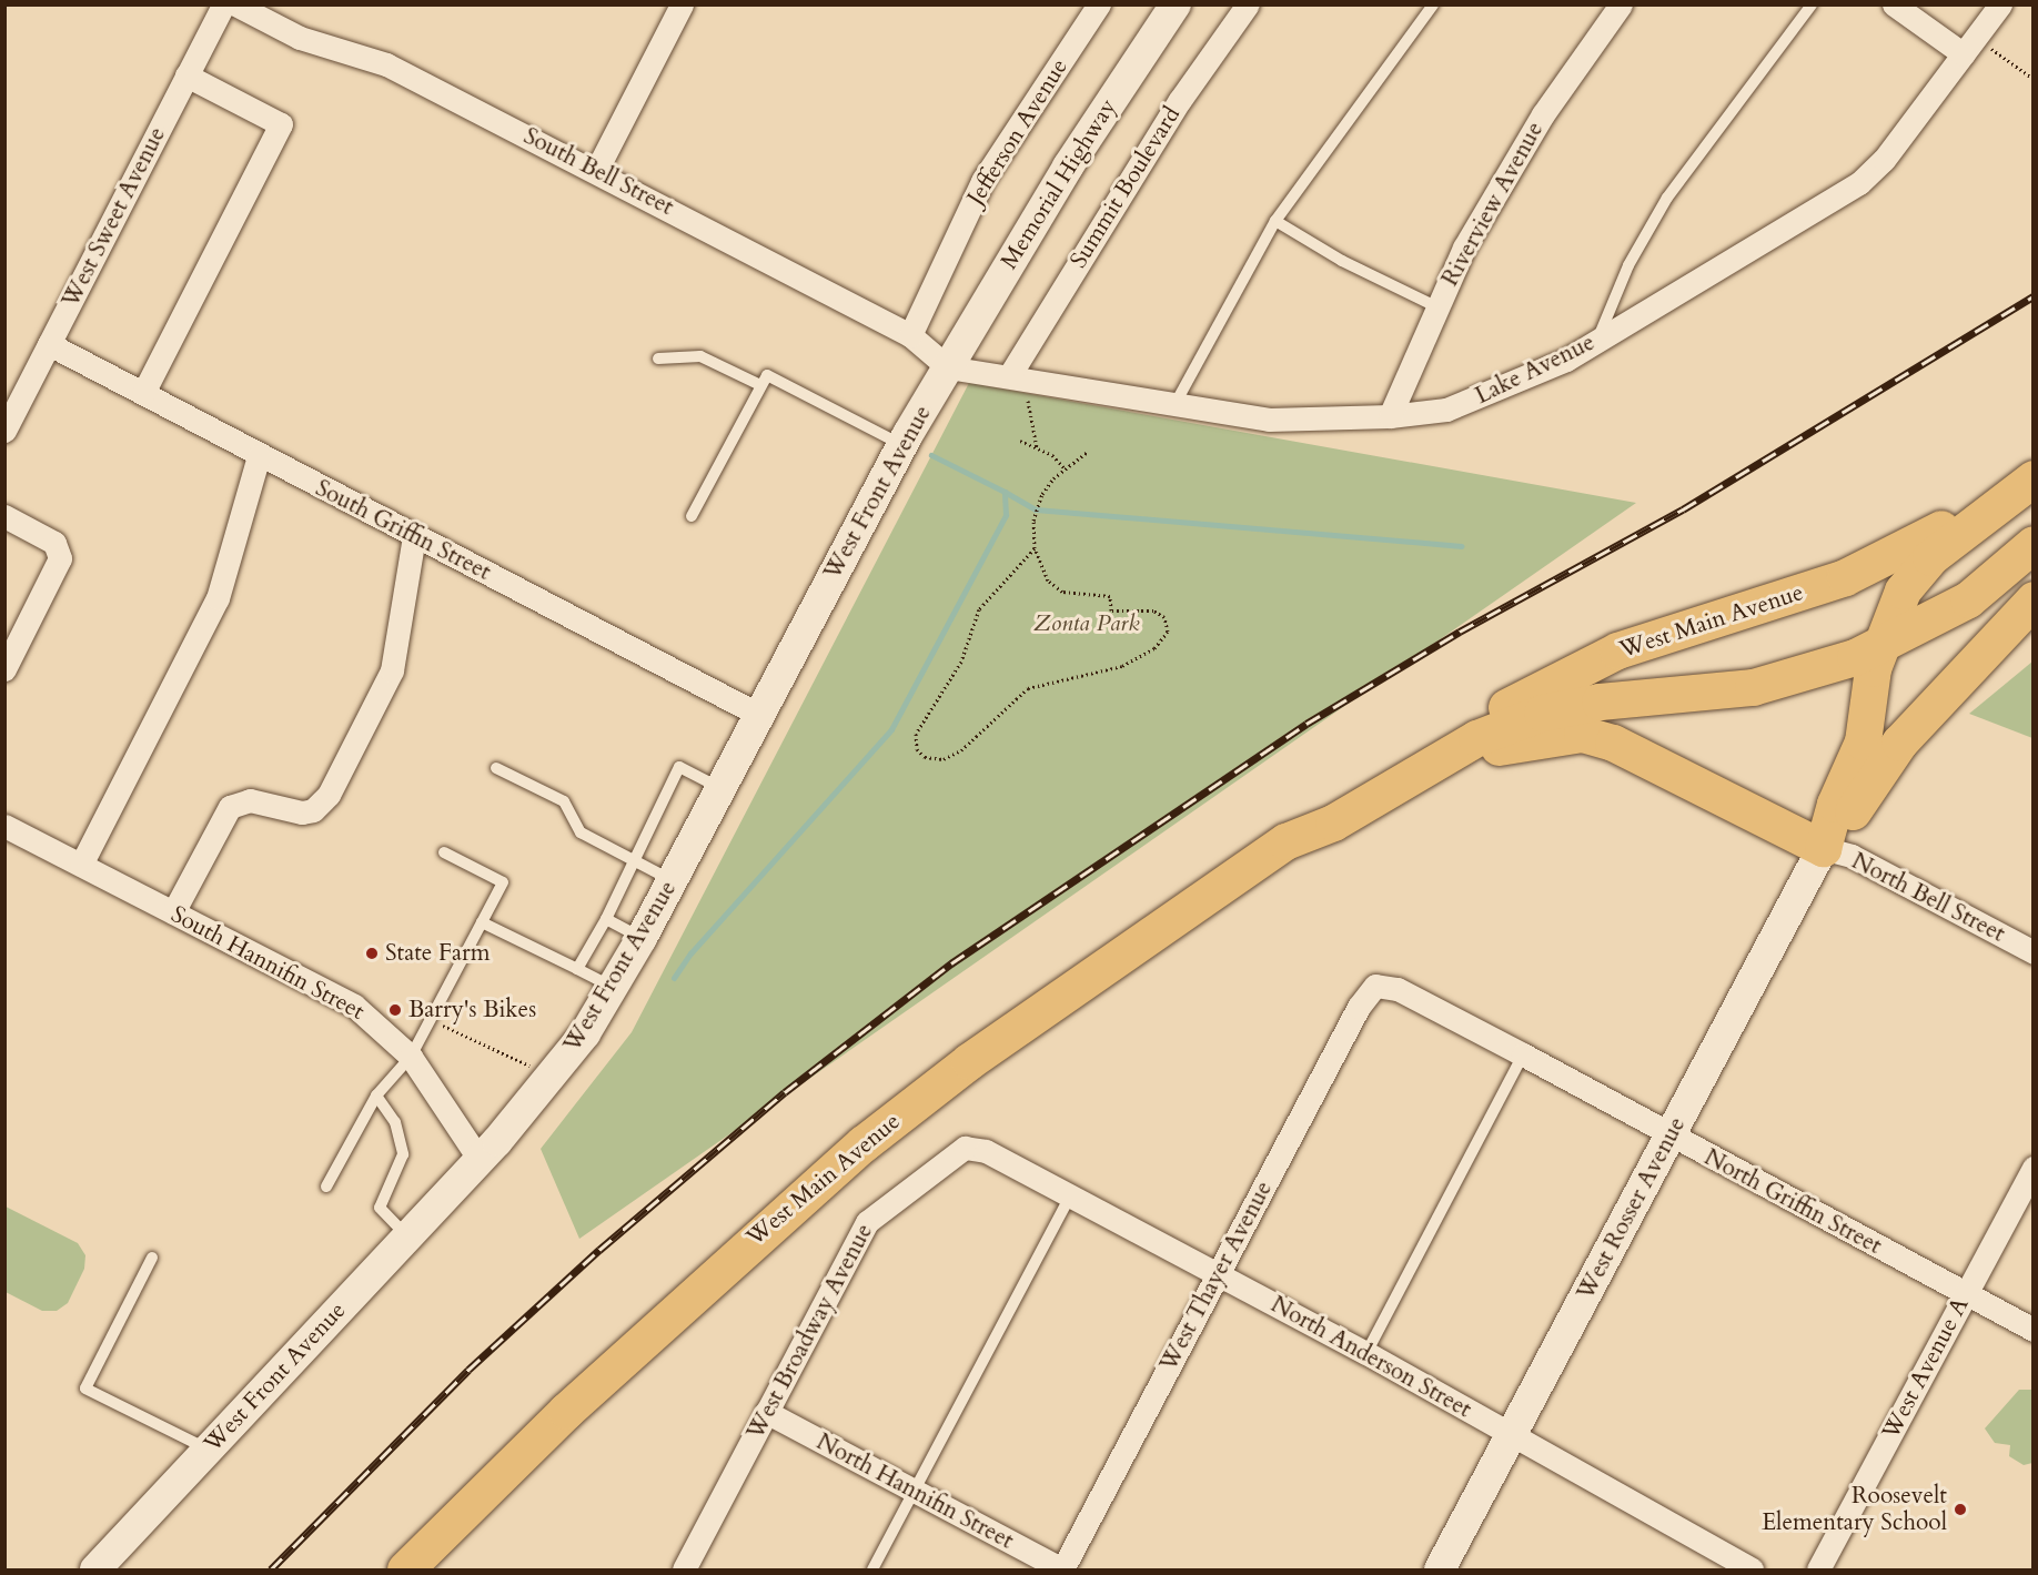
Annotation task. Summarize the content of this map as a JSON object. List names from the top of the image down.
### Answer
{
  "streets": {
    "main road": ["West Main Avenue"],
    "street": [
      "Jefferson Avenue",
      "South Bell Street",
      "Memorial Highway",
      "Summit Boulevard",
      "Riverview Avenue",
      "West Sweet Avenue",
      "Lake Avenue",
      "West Front Avenue",
      "South Griffin Street",
      "North Bell Street",
      "South Hannifin Street",
      "North Griffin Street",
      "West Rosser Avenue",
      "West Thayer Avenue",
      "West Broadway Avenue",
      "North Anderson Street",
      "West Avenue A",
      "North Hannifin Street"
    ]
  },
  "crossings": [
    ["Jefferson Avenue", "South Bell Street"],
    ["South Bell Street", "Memorial Highway"],
    ["South Bell Street", "Lake Avenue"],
    ["South Bell Street", "West Front Avenue"],
    ["Memorial Highway", "Lake Avenue"],
    ["Memorial Highway", "West Front Avenue"],
    ["Summit Boulevard", "Lake Avenue"],
    ["Riverview Avenue", "Lake Avenue"],
    ["West Sweet Avenue", "South Griffin Street"],
    ["Lake Avenue", "West Front Avenue"],
    ["West Front Avenue", "South Griffin Street"],
    ["West Front Avenue", "South Hannifin Street"],
    ["North Bell Street", "West Rosser Avenue"],
    ["North Griffin Street", "West Rosser Avenue"],
    ["North Griffin Street", "West Thayer Avenue"],
    ["North Griffin Street", "West Avenue A"],
    ["West Rosser Avenue", "North Anderson Street"],
    ["West Thayer Avenue", "North Anderson Street"],
    ["West Thayer Avenue", "North Hannifin Street"],
    ["West Broadway Avenue", "North Anderson Street"],
    ["West Broadway Avenue", "North Hannifin Street"]
  ],
  "parks": ["Zonta Park"],
  "places": ["State Farm", "Barry's Bikes", "Roosevelt Elementary School"]
}
